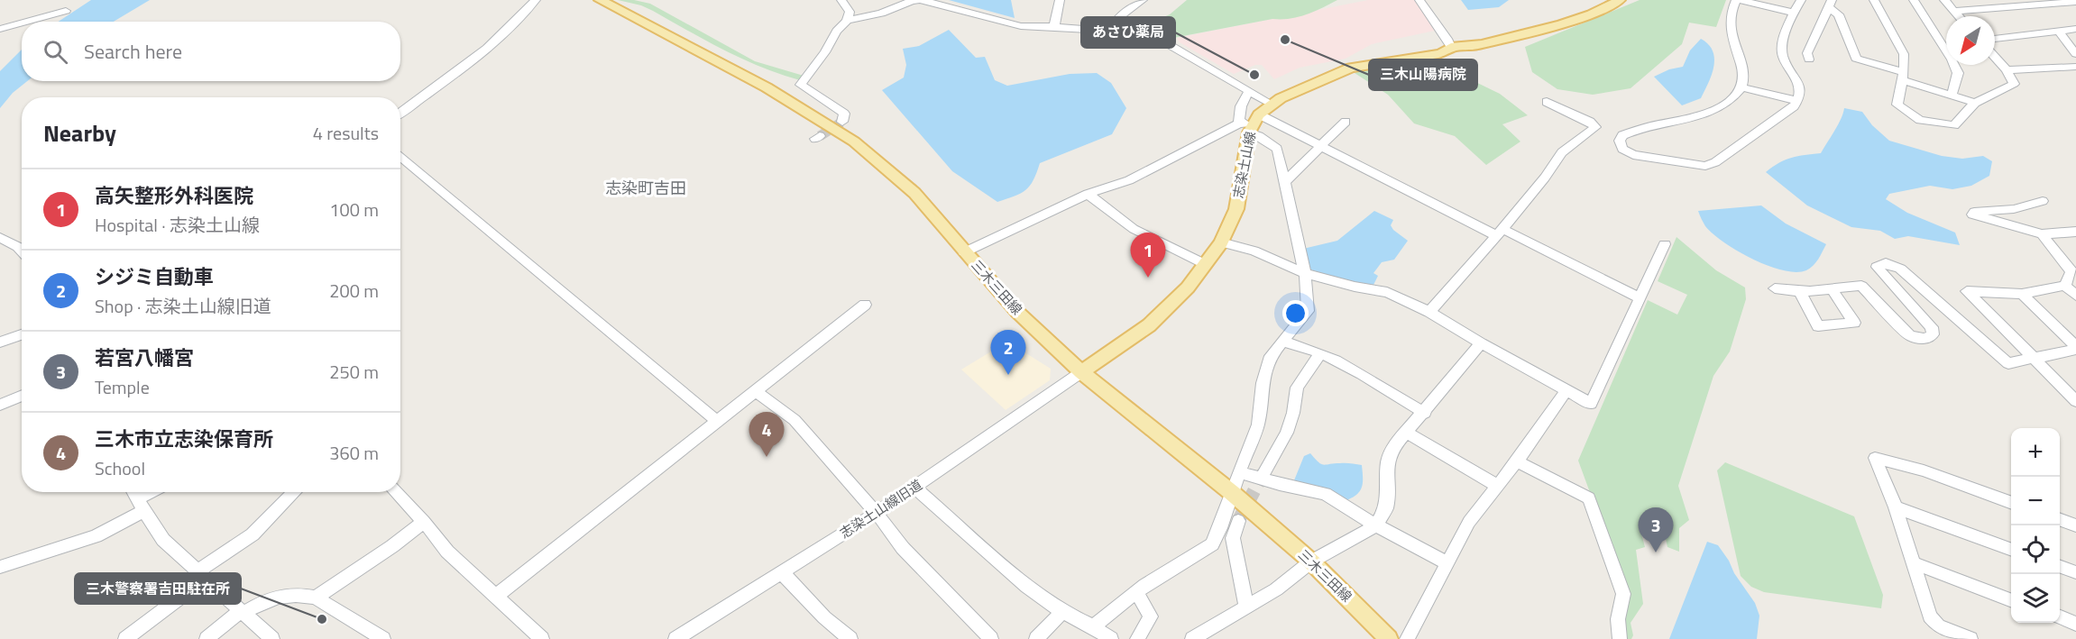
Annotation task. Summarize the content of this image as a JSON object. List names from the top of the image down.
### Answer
{
  "streets": {
    "main road": ["志染土山線", "三木三田線"],
    "street": ["志染土山線旧道"]
  },
  "crossings": [
    ["志染土山線", "三木三田線"],
    ["志染土山線", "志染土山線旧道"],
    ["三木三田線", "志染土山線旧道"]
  ],
  "districts": ["志染町吉田"],
  "places": ["三木山陽病院", "あさひ薬局", "三木警察署吉田駐在所"],
  "north": "bottom left",
  "page": {
    "search": "Search here",
    "heading": ["Nearby", "4 results"],
    "list": [
      {
        "mark": "1",
        "name": "高矢整形外科医院",
        "note": "Hospital · 志染土山線",
        "value": "100 m"
      },
      {
        "mark": "2",
        "name": "シジミ自動車",
        "note": "Shop · 志染土山線旧道",
        "value": "200 m"
      },
      {
        "mark": "3",
        "name": "若宮八幡宮",
        "note": "Temple",
        "value": "250 m"
      },
      {
        "mark": "4",
        "name": "三木市立志染保育所",
        "note": "School",
        "value": "360 m"
      }
    ],
    "pins": [
      "1",
      "2",
      "4",
      "3"
    ],
    "map_buttons": ["+", "−"]
  }
}
